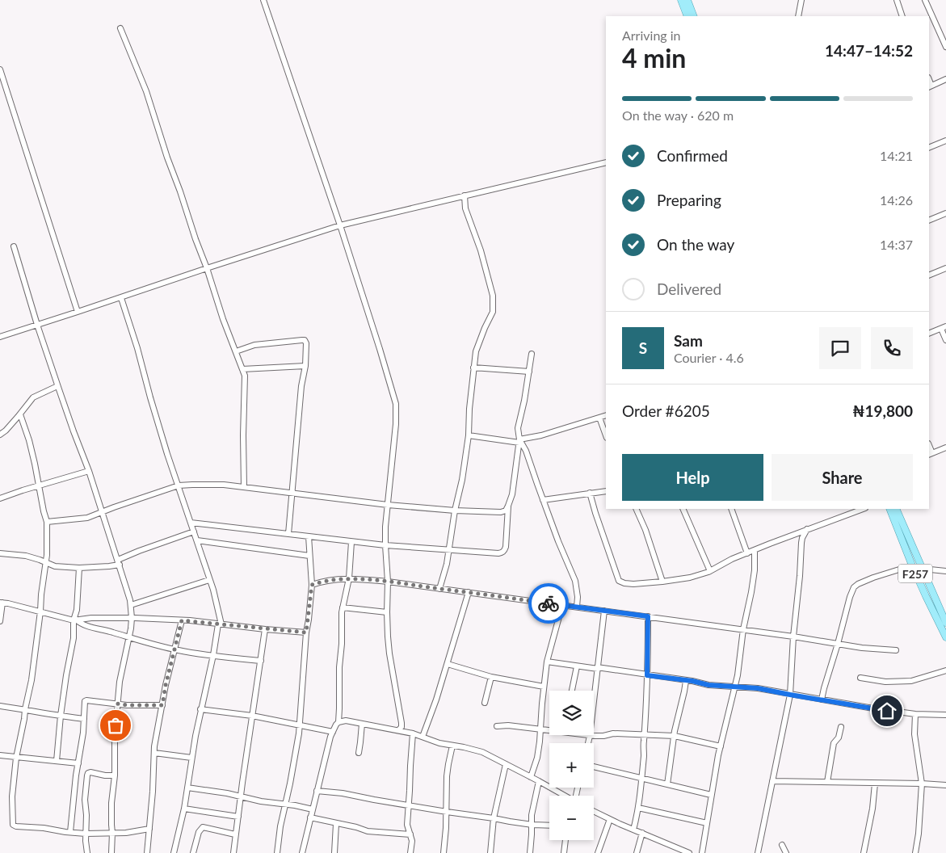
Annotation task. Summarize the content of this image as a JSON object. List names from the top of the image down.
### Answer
{
  "streets": {
    "main road": ["F257"]
  },
  "page": {
    "heading": ["4 min", "Arriving in", "14:47–14:52"],
    "panel": [
      "Sam",
      "Courier · 4.6",
      "Order #6205",
      "₦19,800"
    ],
    "bar": "On the way · 620 m",
    "list": [
      ["Confirmed", "14:21"],
      ["Preparing", "14:26"],
      ["On the way", "14:37"],
      "Delivered"
    ],
    "round": "S",
    "buttons": ["Help", "Share"],
    "map_buttons": ["+", "−"]
  }
}
